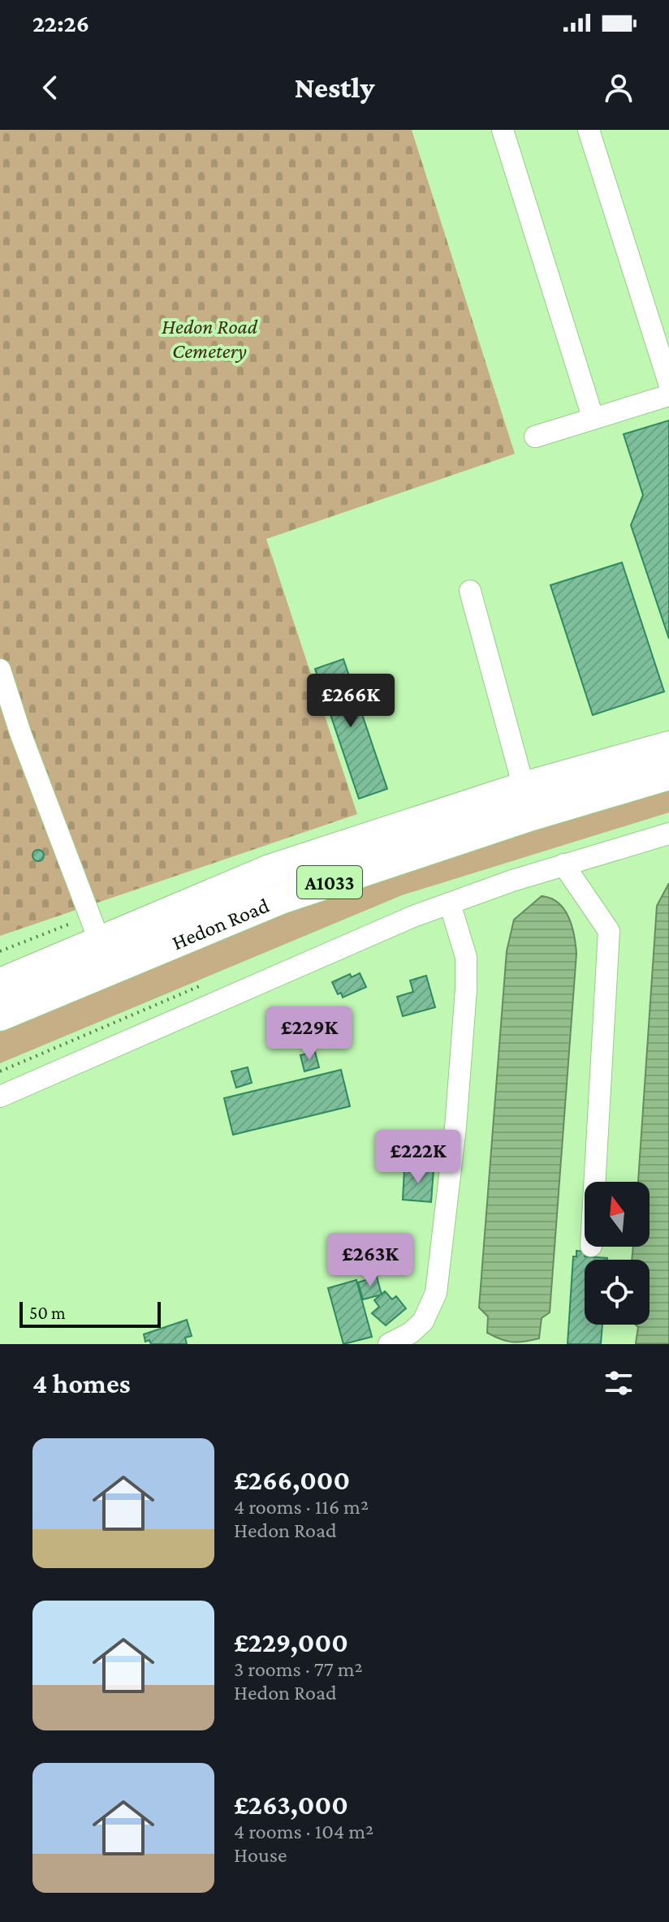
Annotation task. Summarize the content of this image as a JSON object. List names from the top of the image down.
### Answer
{
  "streets": {
    "highway": ["A1033", "Hedon Road"]
  },
  "parks": ["Hedon Road Cemetery"],
  "scale_bar": "50 m",
  "north": "top",
  "page": {
    "status": "22:26",
    "header": "Nestly",
    "price": [
      "£266K",
      "£229K",
      "£222K",
      "£263K"
    ],
    "scale": "50 m",
    "heading": "4 homes",
    "list": [
      {
        "name": "£266,000",
        "note": "4 rooms · 116 m² · Hedon Road"
      },
      {
        "name": "£229,000",
        "note": "3 rooms · 77 m² · Hedon Road"
      },
      {
        "name": "£263,000",
        "note": "4 rooms · 104 m² · House"
      }
    ]
  }
}
